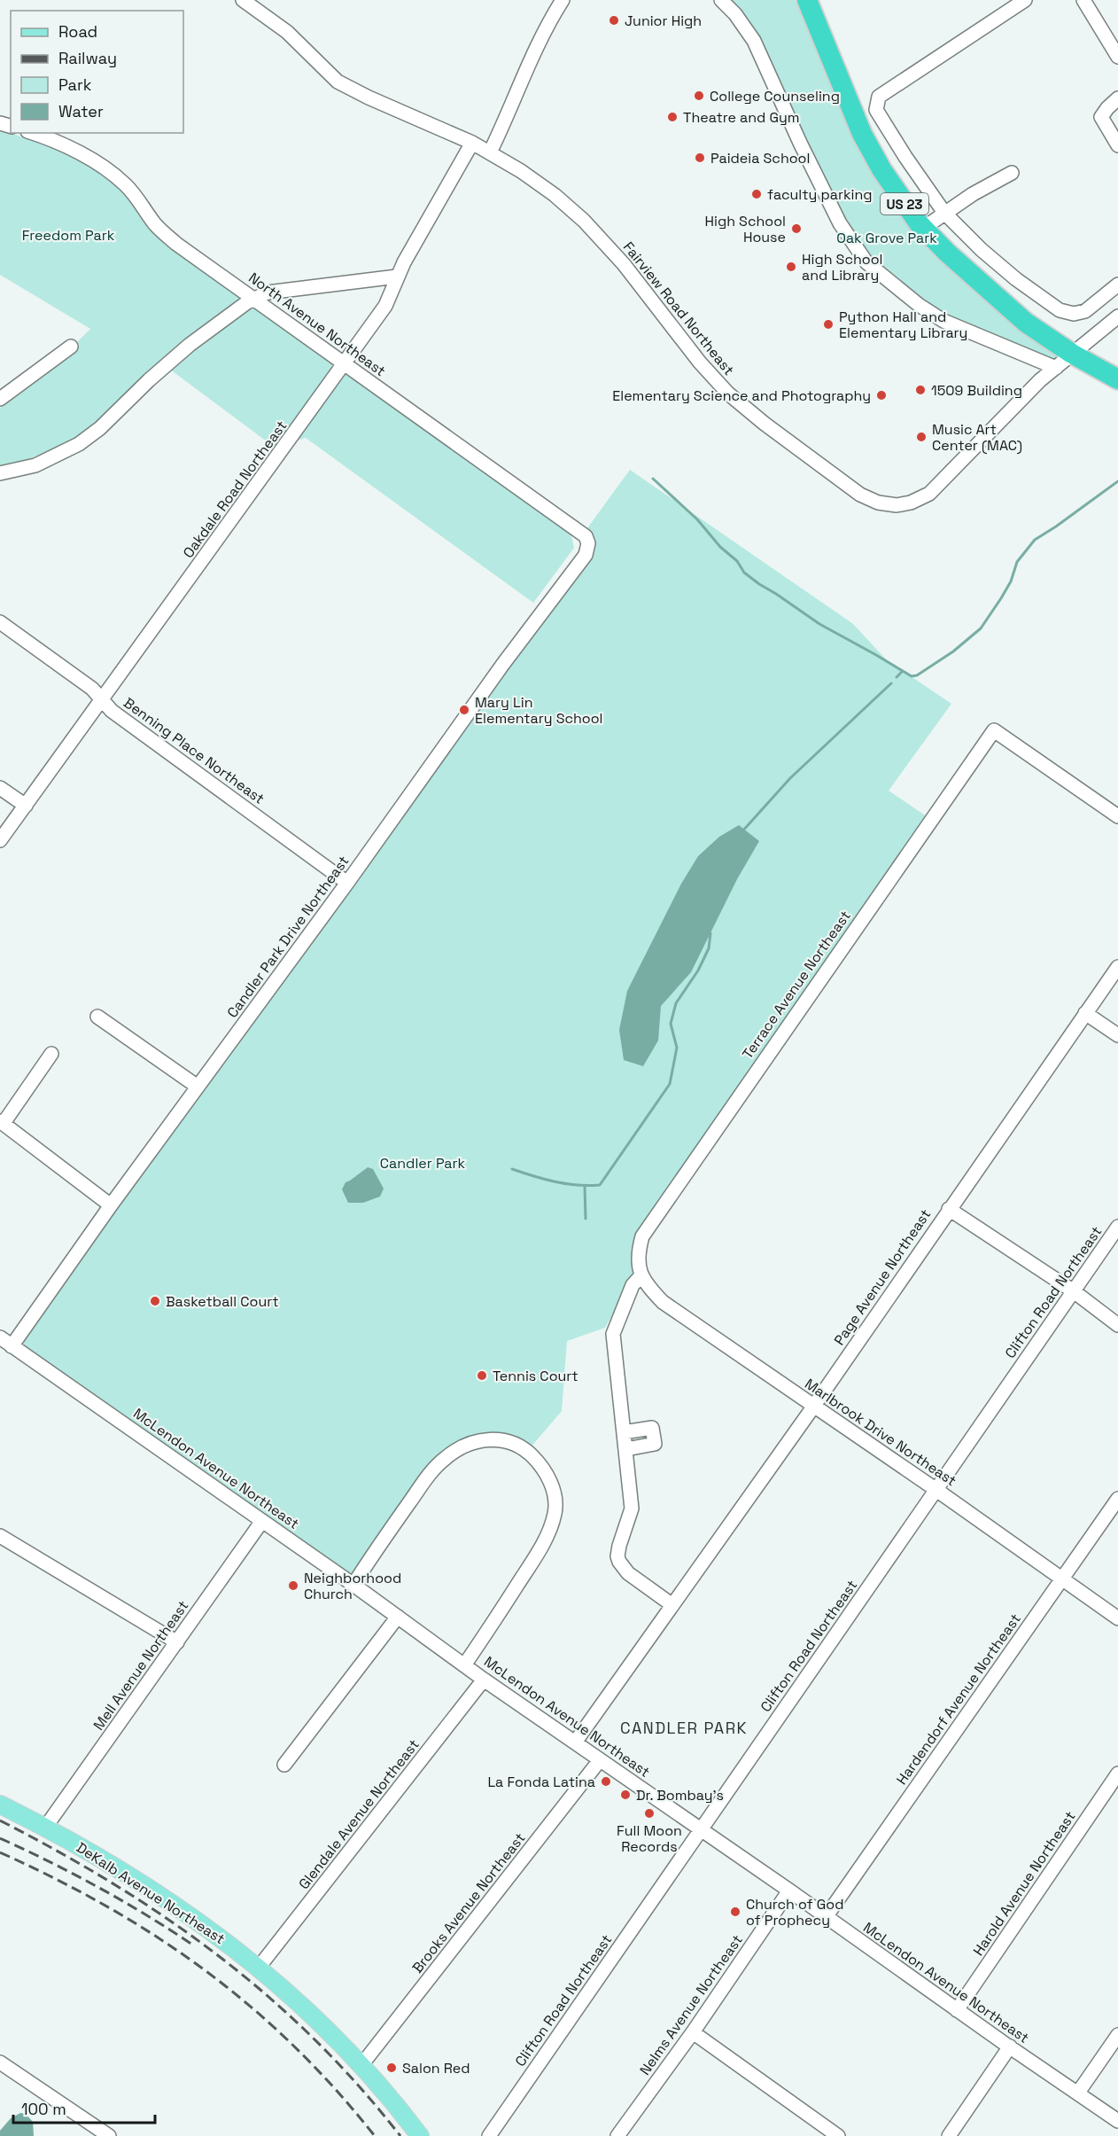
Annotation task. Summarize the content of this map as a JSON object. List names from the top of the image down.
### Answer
{
  "streets": {
    "highway": ["US 23"],
    "main road": ["DeKalb Avenue Northeast"],
    "street": [
      "Fairview Road Northeast",
      "North Avenue Northeast",
      "Oakdale Road Northeast",
      "Benning Place Northeast",
      "Candler Park Drive Northeast",
      "Terrace Avenue Northeast",
      "Page Avenue Northeast",
      "Clifton Road Northeast",
      "Marlbrook Drive Northeast",
      "McLendon Avenue Northeast",
      "Mell Avenue Northeast",
      "Hardendorf Avenue Northeast",
      "Glendale Avenue Northeast",
      "Harold Avenue Northeast",
      "Brooks Avenue Northeast",
      "Nelms Avenue Northeast"
    ]
  },
  "crossings": [
    ["US 23", "Fairview Road Northeast"],
    ["Fairview Road Northeast", "Oakdale Road Northeast"],
    ["North Avenue Northeast", "Oakdale Road Northeast"],
    ["North Avenue Northeast", "Candler Park Drive Northeast"],
    ["Oakdale Road Northeast", "Benning Place Northeast"],
    ["Benning Place Northeast", "Candler Park Drive Northeast"],
    ["Candler Park Drive Northeast", "McLendon Avenue Northeast"],
    ["Terrace Avenue Northeast", "Marlbrook Drive Northeast"],
    ["Page Avenue Northeast", "Marlbrook Drive Northeast"],
    ["Page Avenue Northeast", "McLendon Avenue Northeast"],
    ["Clifton Road Northeast", "Marlbrook Drive Northeast"],
    ["Clifton Road Northeast", "McLendon Avenue Northeast"],
    ["Marlbrook Drive Northeast", "Hardendorf Avenue Northeast"],
    ["McLendon Avenue Northeast", "Mell Avenue Northeast"],
    ["McLendon Avenue Northeast", "Hardendorf Avenue Northeast"],
    ["McLendon Avenue Northeast", "Glendale Avenue Northeast"],
    ["McLendon Avenue Northeast", "Harold Avenue Northeast"],
    ["McLendon Avenue Northeast", "Brooks Avenue Northeast"],
    ["McLendon Avenue Northeast", "Nelms Avenue Northeast"],
    ["Mell Avenue Northeast", "DeKalb Avenue Northeast"],
    ["Glendale Avenue Northeast", "DeKalb Avenue Northeast"],
    ["DeKalb Avenue Northeast", "Brooks Avenue Northeast"]
  ],
  "districts": ["CANDLER PARK"],
  "parks": ["Freedom Park", "Oak Grove Park", "Candler Park"],
  "places": [
    "Junior High",
    "College Counseling",
    "Theatre and Gym",
    "Paideia School",
    "faculty parking",
    "High School House",
    "High School and Library",
    "Python Hall and Elementary Library",
    "1509 Building",
    "Elementary Science and Photography",
    "Music Art Center (MAC)",
    "Mary Lin Elementary School",
    "Basketball Court",
    "Tennis Court",
    "Neighborhood Church",
    "La Fonda Latina",
    "Dr. Bombay's",
    "Full Moon Records",
    "Church of God of Prophecy",
    "Salon Red"
  ],
  "legend": [
    "Road",
    "Railway",
    "Park",
    "Water"
  ],
  "scale_bar": "100 m"
}
